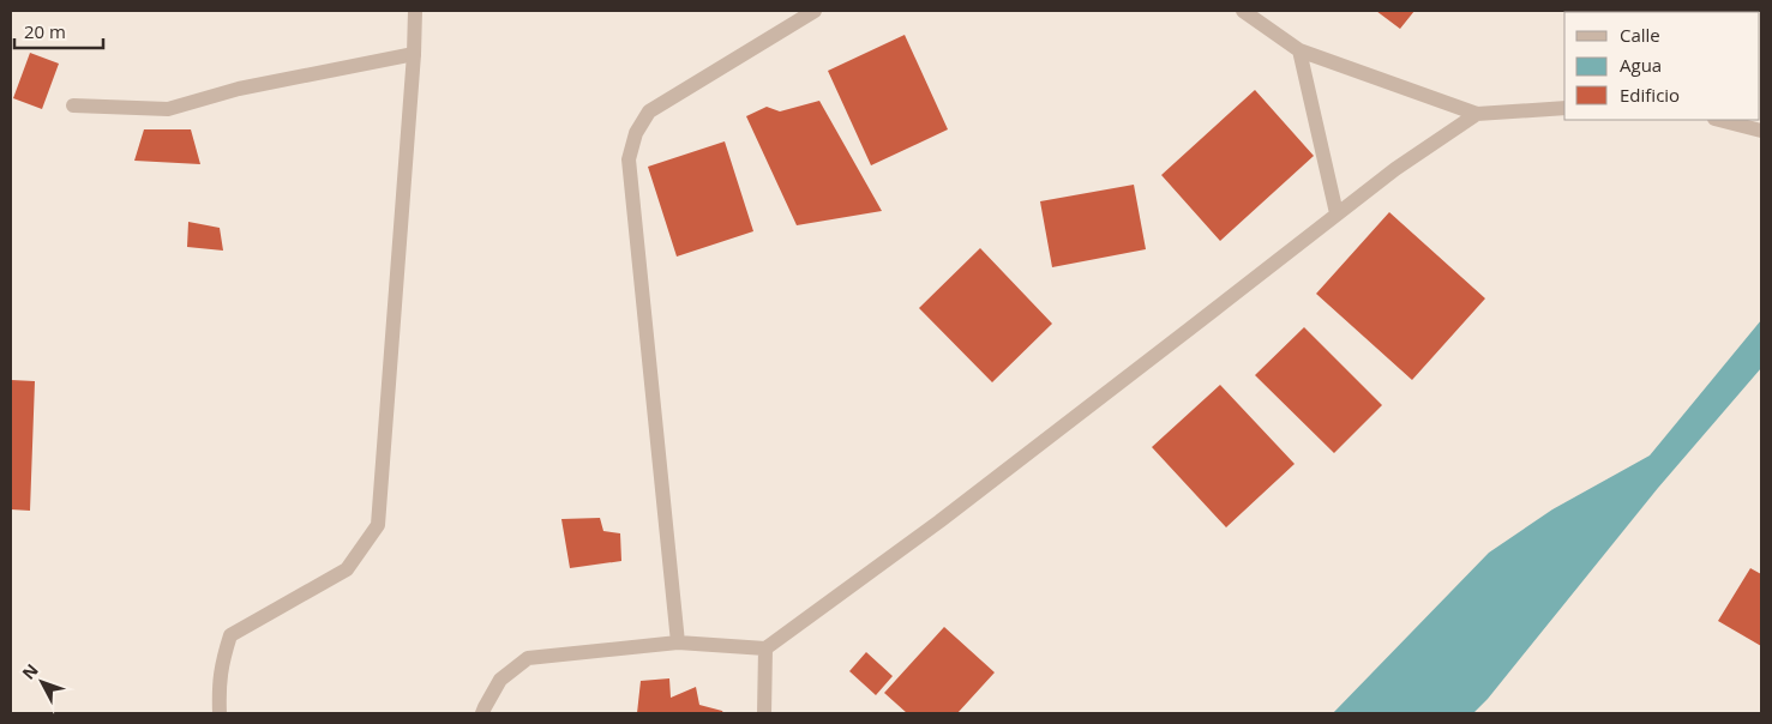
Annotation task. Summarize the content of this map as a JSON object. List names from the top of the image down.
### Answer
{
  "legend": ["Calle", "Agua", "Edificio"],
  "scale_bar": "20 m",
  "north": "top left"
}
